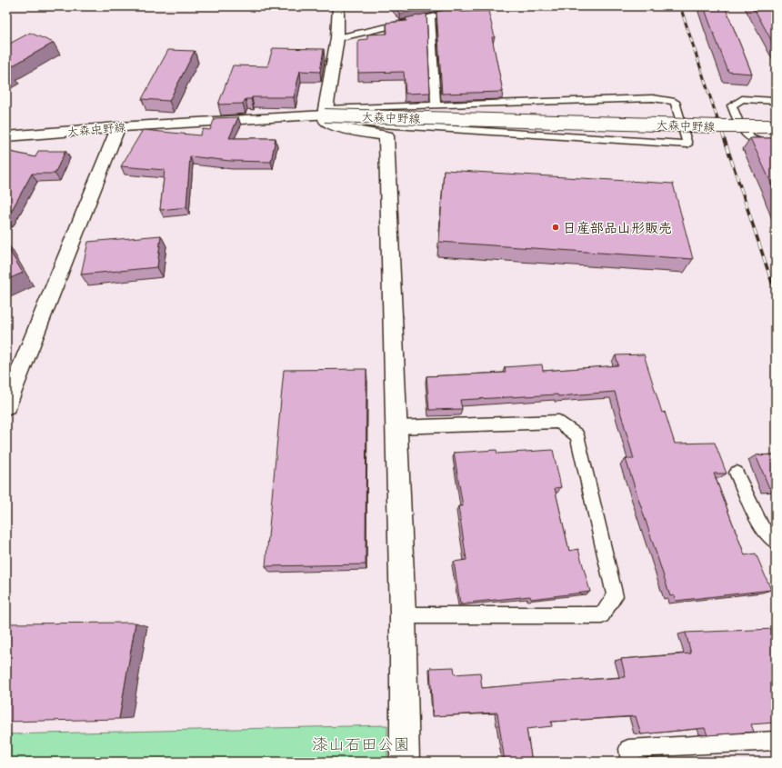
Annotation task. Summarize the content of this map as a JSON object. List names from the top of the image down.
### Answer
{
  "streets": {
    "street": ["大森中野線"]
  },
  "parks": ["漆山石田公園"],
  "places": ["日産部品山形販売"]
}
